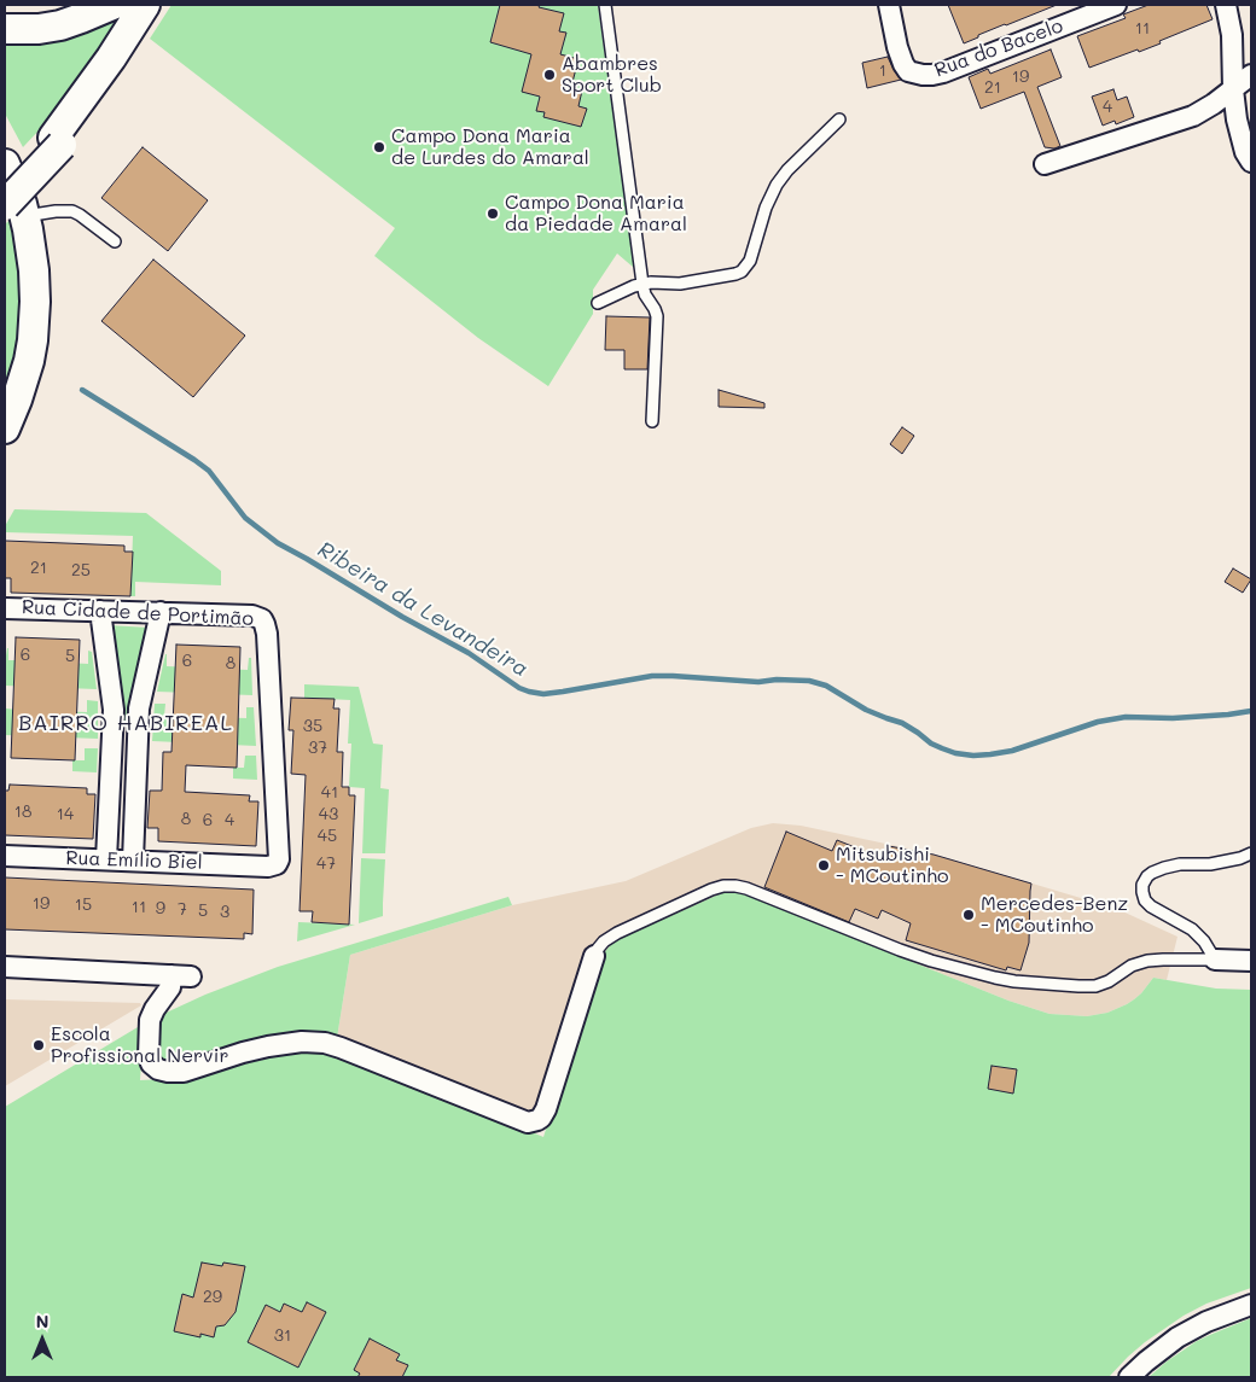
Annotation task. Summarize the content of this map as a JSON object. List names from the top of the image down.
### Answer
{
  "streets": {
    "street": ["Rua do Bacelo", "Rua Cidade de Portimão", "Rua Emílio Biel"]
  },
  "crossings": [
    ["Rua Cidade de Portimão", "Rua Emílio Biel"]
  ],
  "districts": ["BAIRRO HABIREAL"],
  "water": ["Ribeira da Levandeira"],
  "places": [
    "Abambres Sport Club",
    "Campo Dona Maria de Lurdes do Amaral",
    "Campo Dona Maria da Piedade Amaral",
    "Mitsubishi - MCoutinho",
    "Mercedes-Benz - MCoutinho",
    "Escola Profissional Nervir"
  ],
  "house_numbers": [
    "11",
    "1",
    "19",
    "21",
    "4",
    "21",
    "25",
    "6",
    "5",
    "6",
    "8",
    "35",
    "37",
    "41",
    "18",
    "14",
    "43",
    "8",
    "6",
    "4",
    "45",
    "47",
    "19",
    "15",
    "11",
    "9",
    "7",
    "5",
    "3",
    "29",
    "31"
  ],
  "north": "top"
}
